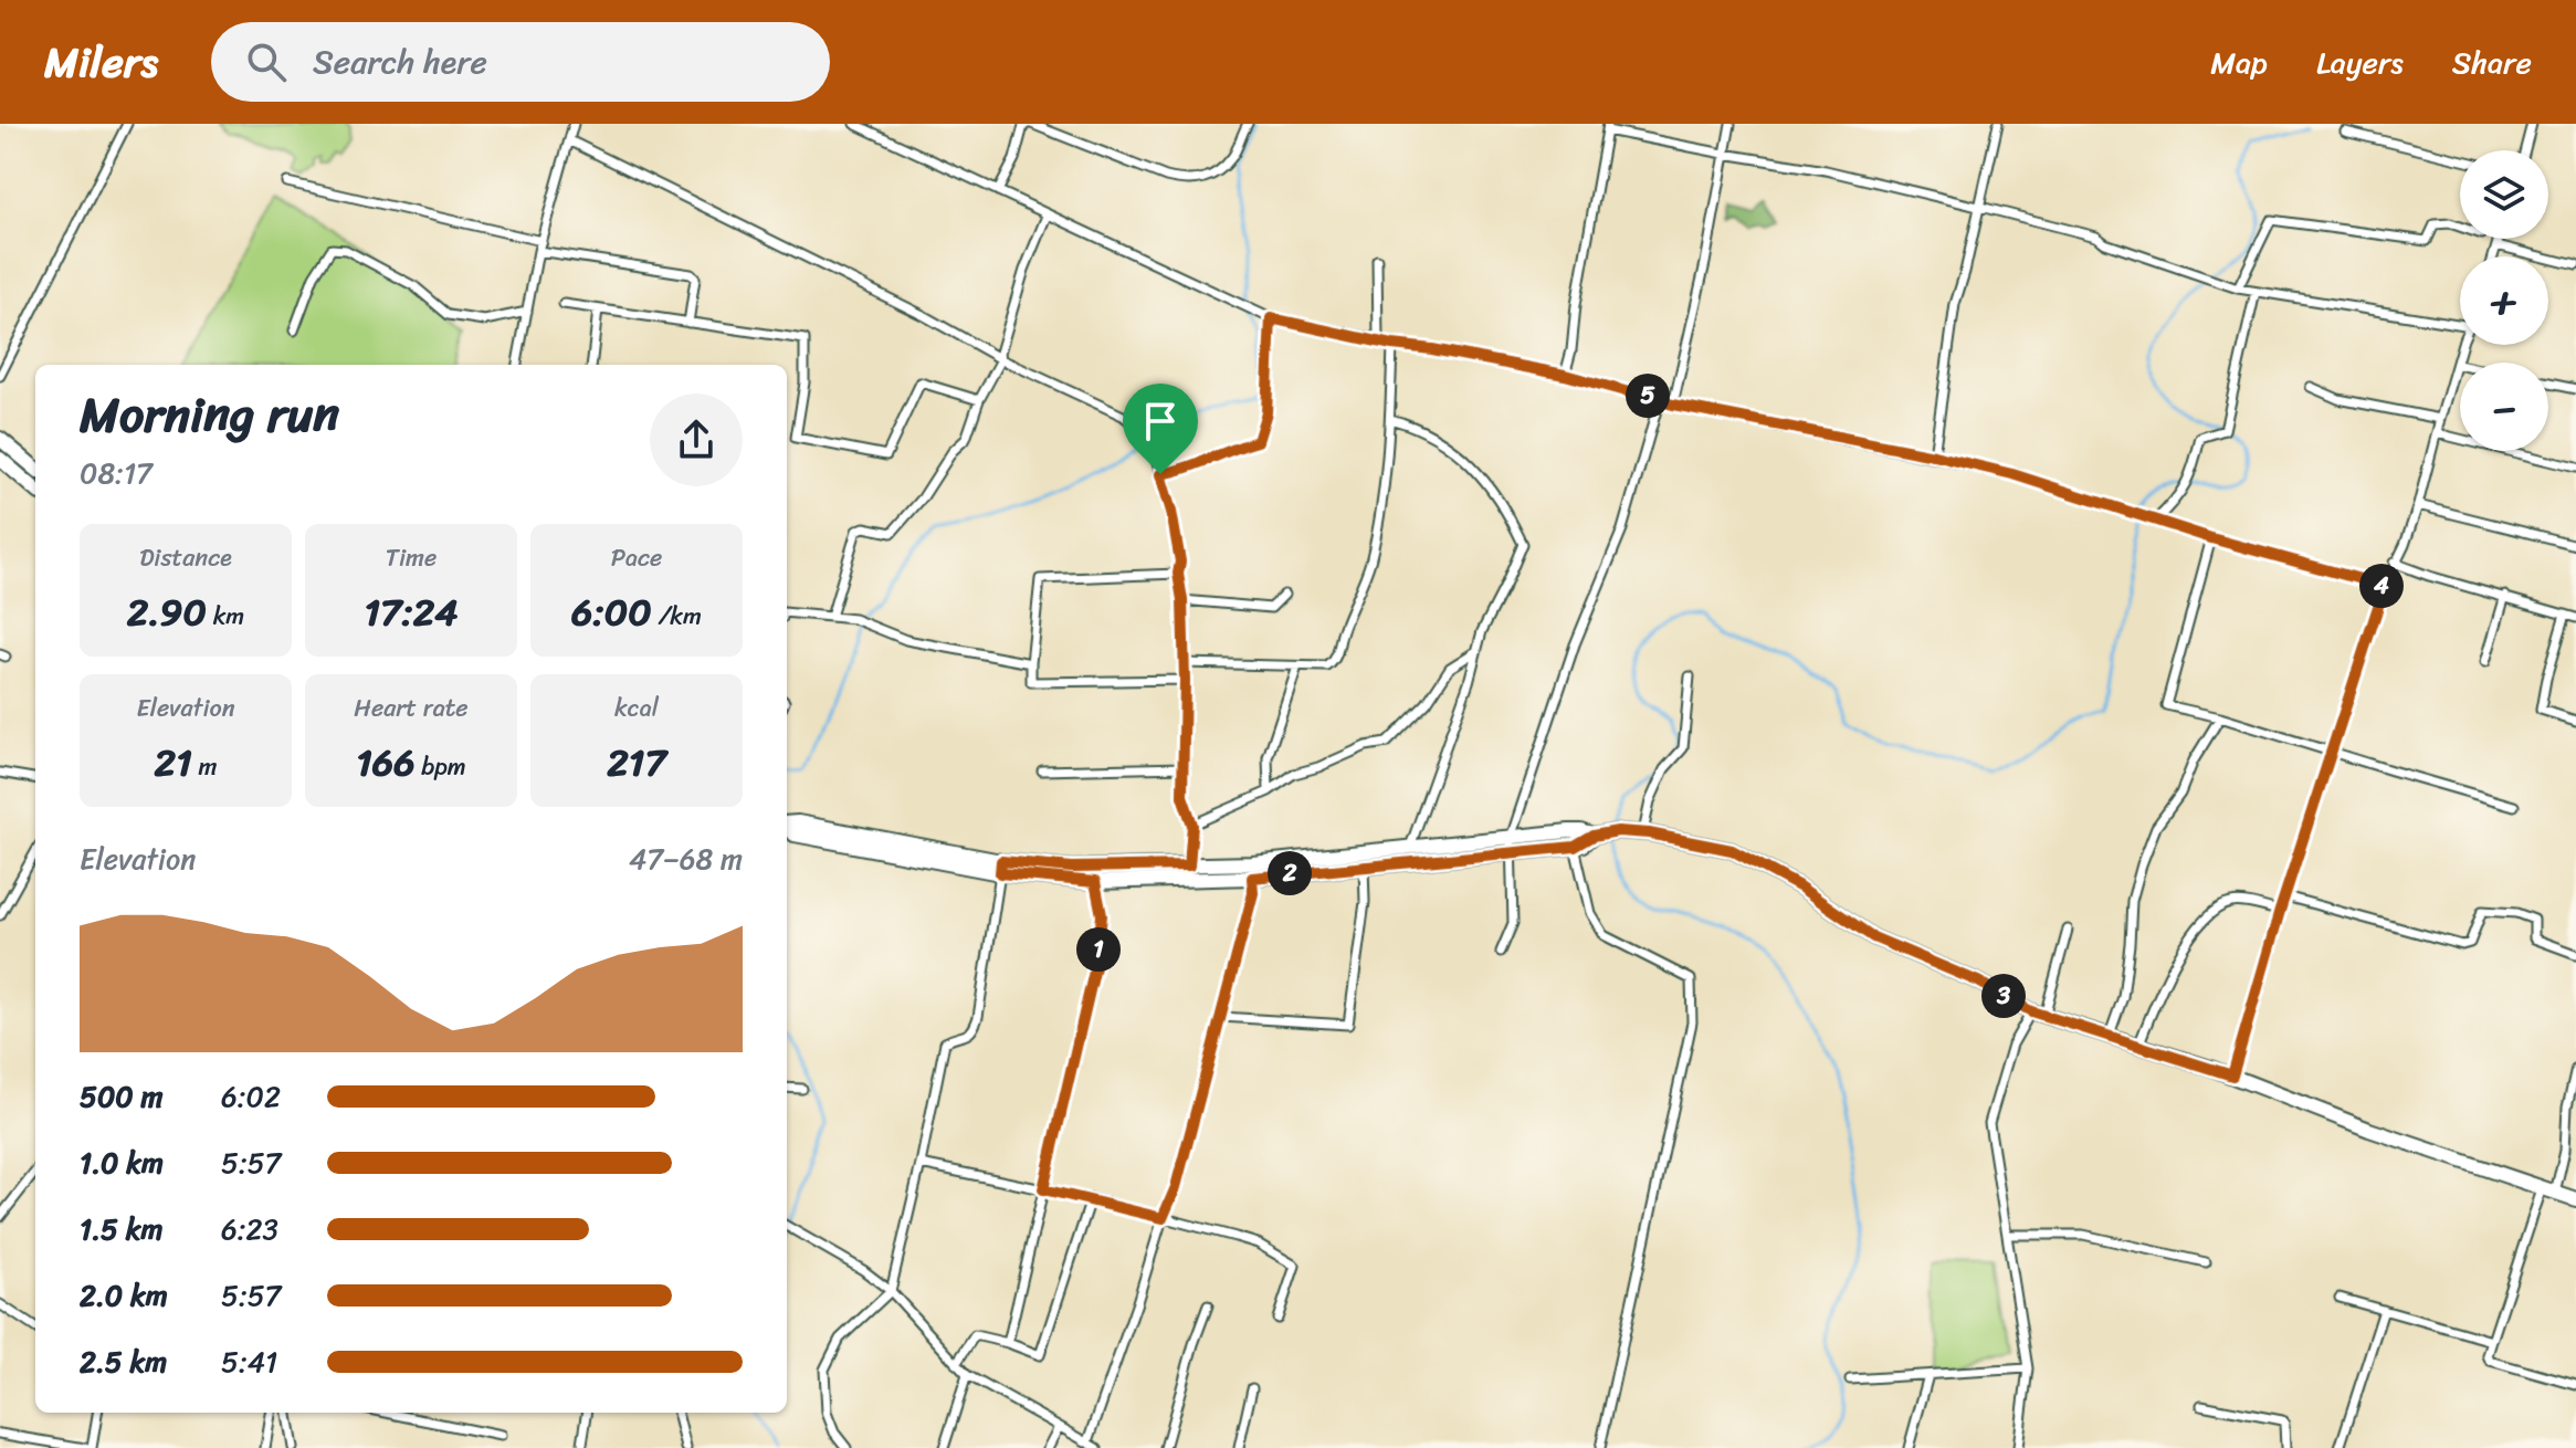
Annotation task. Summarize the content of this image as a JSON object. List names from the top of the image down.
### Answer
{
  "page": {
    "header": "Milers",
    "search": "Search here",
    "nav": ["Map", "Layers", "Share"],
    "map_buttons": ["+", "−"],
    "heading": ["Morning run", "08:17"],
    "pins": [
      "5",
      "4",
      "2",
      "1",
      "3"
    ],
    "stats": [
      ["Distance", "2.90 km"],
      ["Time", "17:24"],
      ["Pace", "6:00 /km"],
      ["Elevation", "21 m"],
      ["Heart rate", "166 bpm"],
      ["kcal", "217"]
    ],
    "chart": ["Elevation", "47–68 m"],
    "list": [
      {
        "name": "500 m",
        "note": "6:02"
      },
      {
        "name": "1.0 km",
        "note": "5:57"
      },
      {
        "name": "1.5 km",
        "note": "6:23"
      },
      {
        "name": "2.0 km",
        "note": "5:57"
      },
      {
        "name": "2.5 km",
        "note": "5:41"
      }
    ]
  }
}
